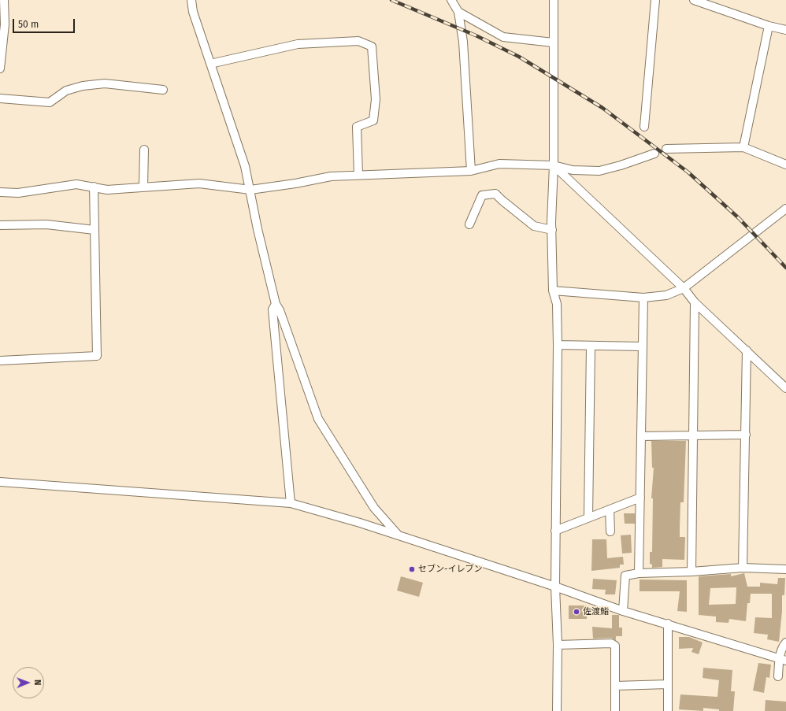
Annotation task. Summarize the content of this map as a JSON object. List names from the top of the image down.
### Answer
{
  "places": ["セブン-イレブン", "佐渡鮨"],
  "scale_bar": "50 m",
  "north": "right"
}
